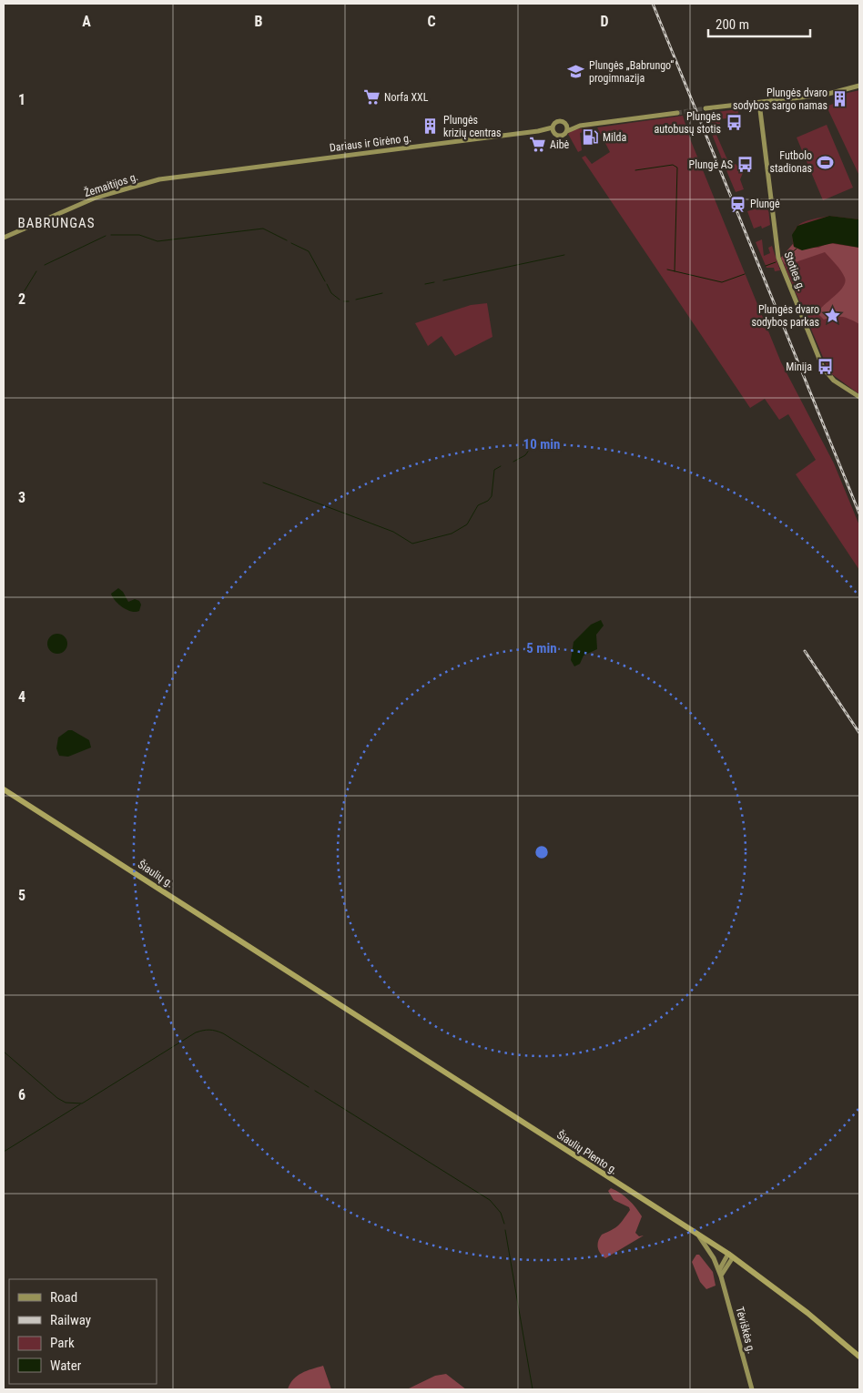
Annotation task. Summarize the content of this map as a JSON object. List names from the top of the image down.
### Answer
{
  "streets": {
    "highway": ["Šiaulių g.", "Šiaulių Plento g."],
    "main road": [
      "Dariaus ir Girėno g.",
      "Žemaitijos g.",
      "Stoties g.",
      "Tėviškės g."
    ]
  },
  "crossings": [
    ["Dariaus ir Girėno g.", "Žemaitijos g."],
    ["Šiaulių g.", "Šiaulių Plento g."],
    ["Šiaulių Plento g.", "Tėviškės g."]
  ],
  "districts": ["BABRUNGAS"],
  "places": {
    "school or university": ["Plungės „Babrungo“ progimnazija"],
    "supermarket": ["Norfa XXL", "Aibė"],
    "building": ["Plungės dvaro sodybos sargo namas", "Plungės krizių centras"],
    "bus stop": ["Plungės autobusų stotis", "Plungė AS", "Minija"],
    "fuel station": ["Milda"],
    "sports": ["Futbolo stadionas"],
    "station": ["Plungė"],
    "place": ["Plungės dvaro sodybos parkas"]
  },
  "legend": [
    "Road",
    "Railway",
    "Park",
    "Water"
  ],
  "scale_bar": "200 m",
  "grid": {
    "columns": [
      "A",
      "B",
      "C",
      "D"
    ],
    "rows": [
      "1",
      "2",
      "3",
      "4",
      "5",
      "6"
    ]
  },
  "rings": ["10 min", "5 min"]
}
